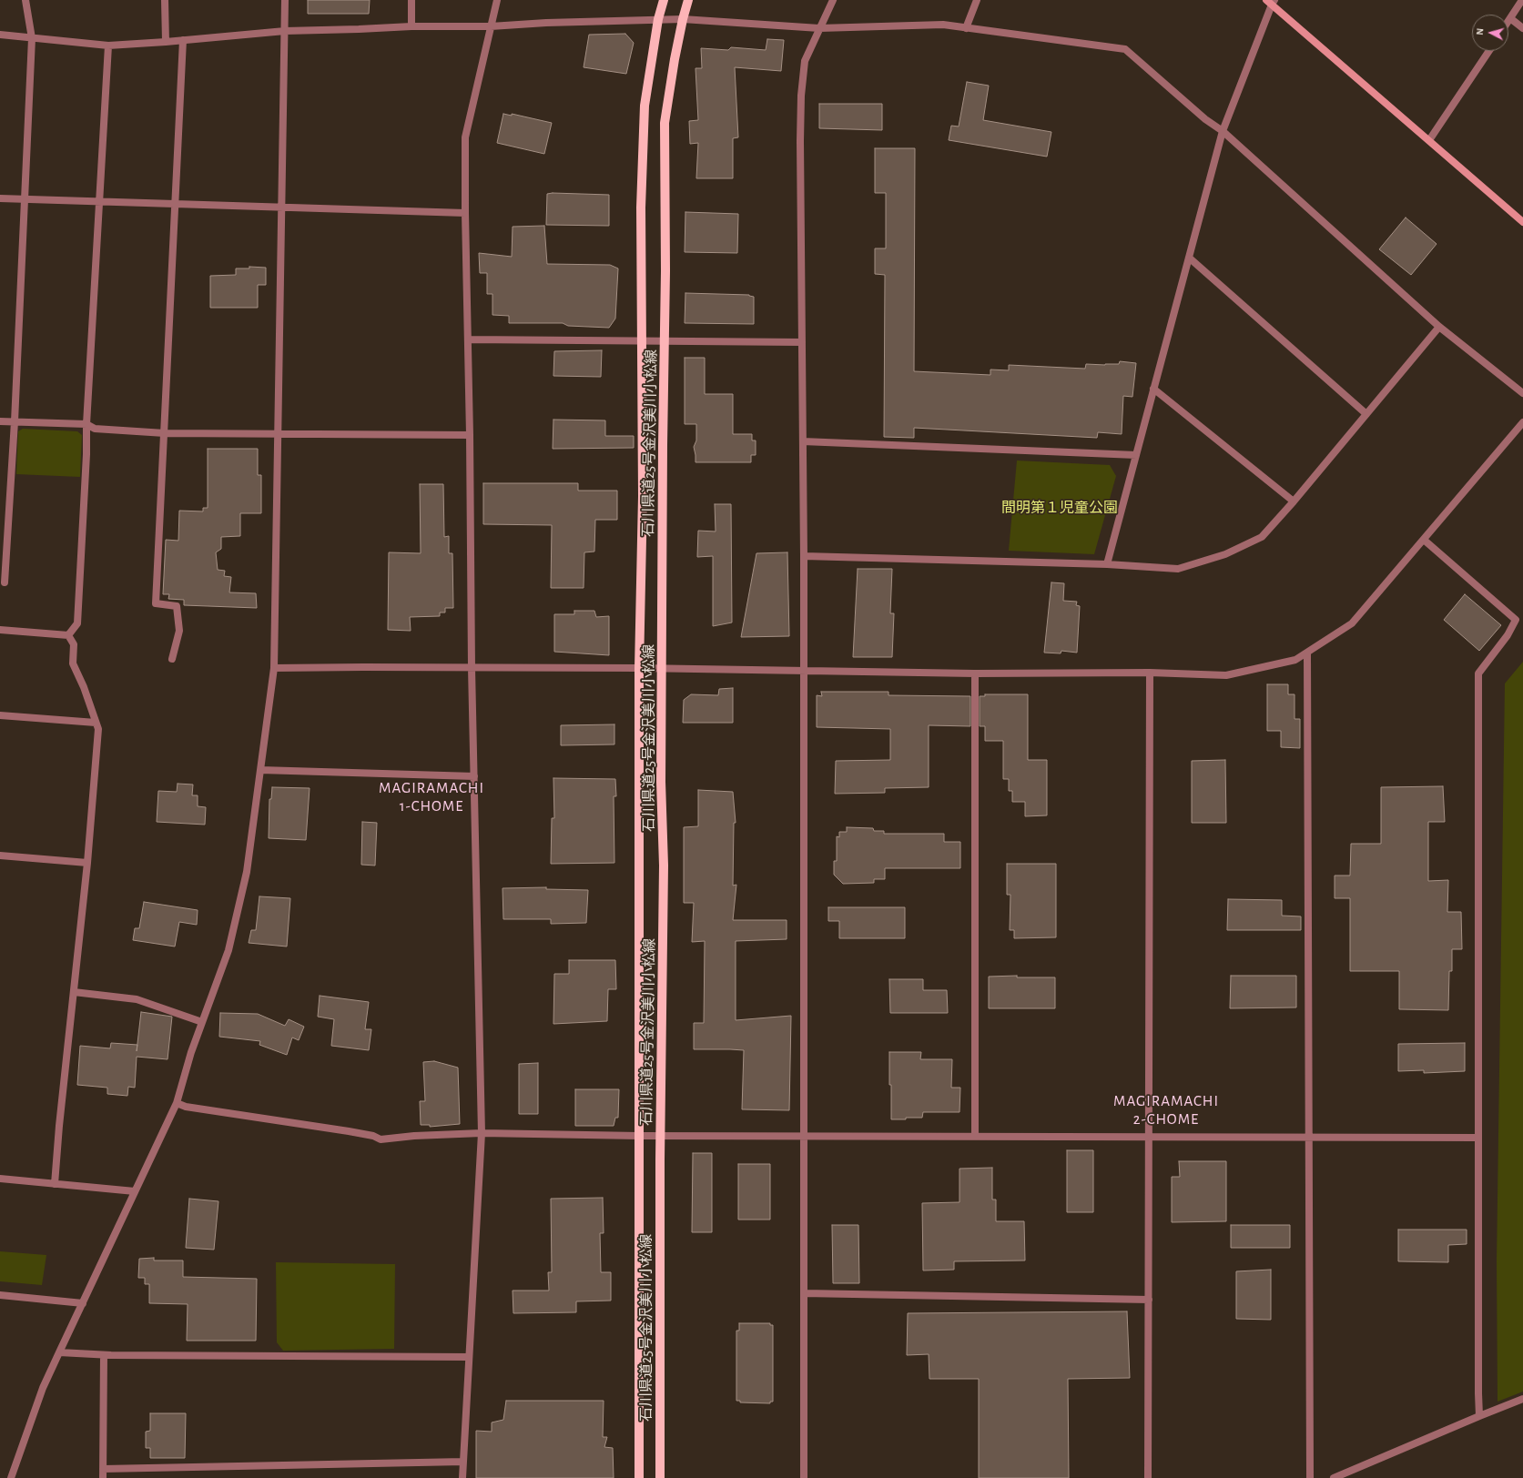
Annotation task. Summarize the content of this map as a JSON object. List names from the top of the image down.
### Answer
{
  "streets": {
    "main road": ["石川県道25号金沢美川小松線"]
  },
  "districts": ["MAGIRAMACHI 1-CHOME", "MAGIRAMACHI 2-CHOME"],
  "parks": ["間明第１児童公園"],
  "north": "left"
}
